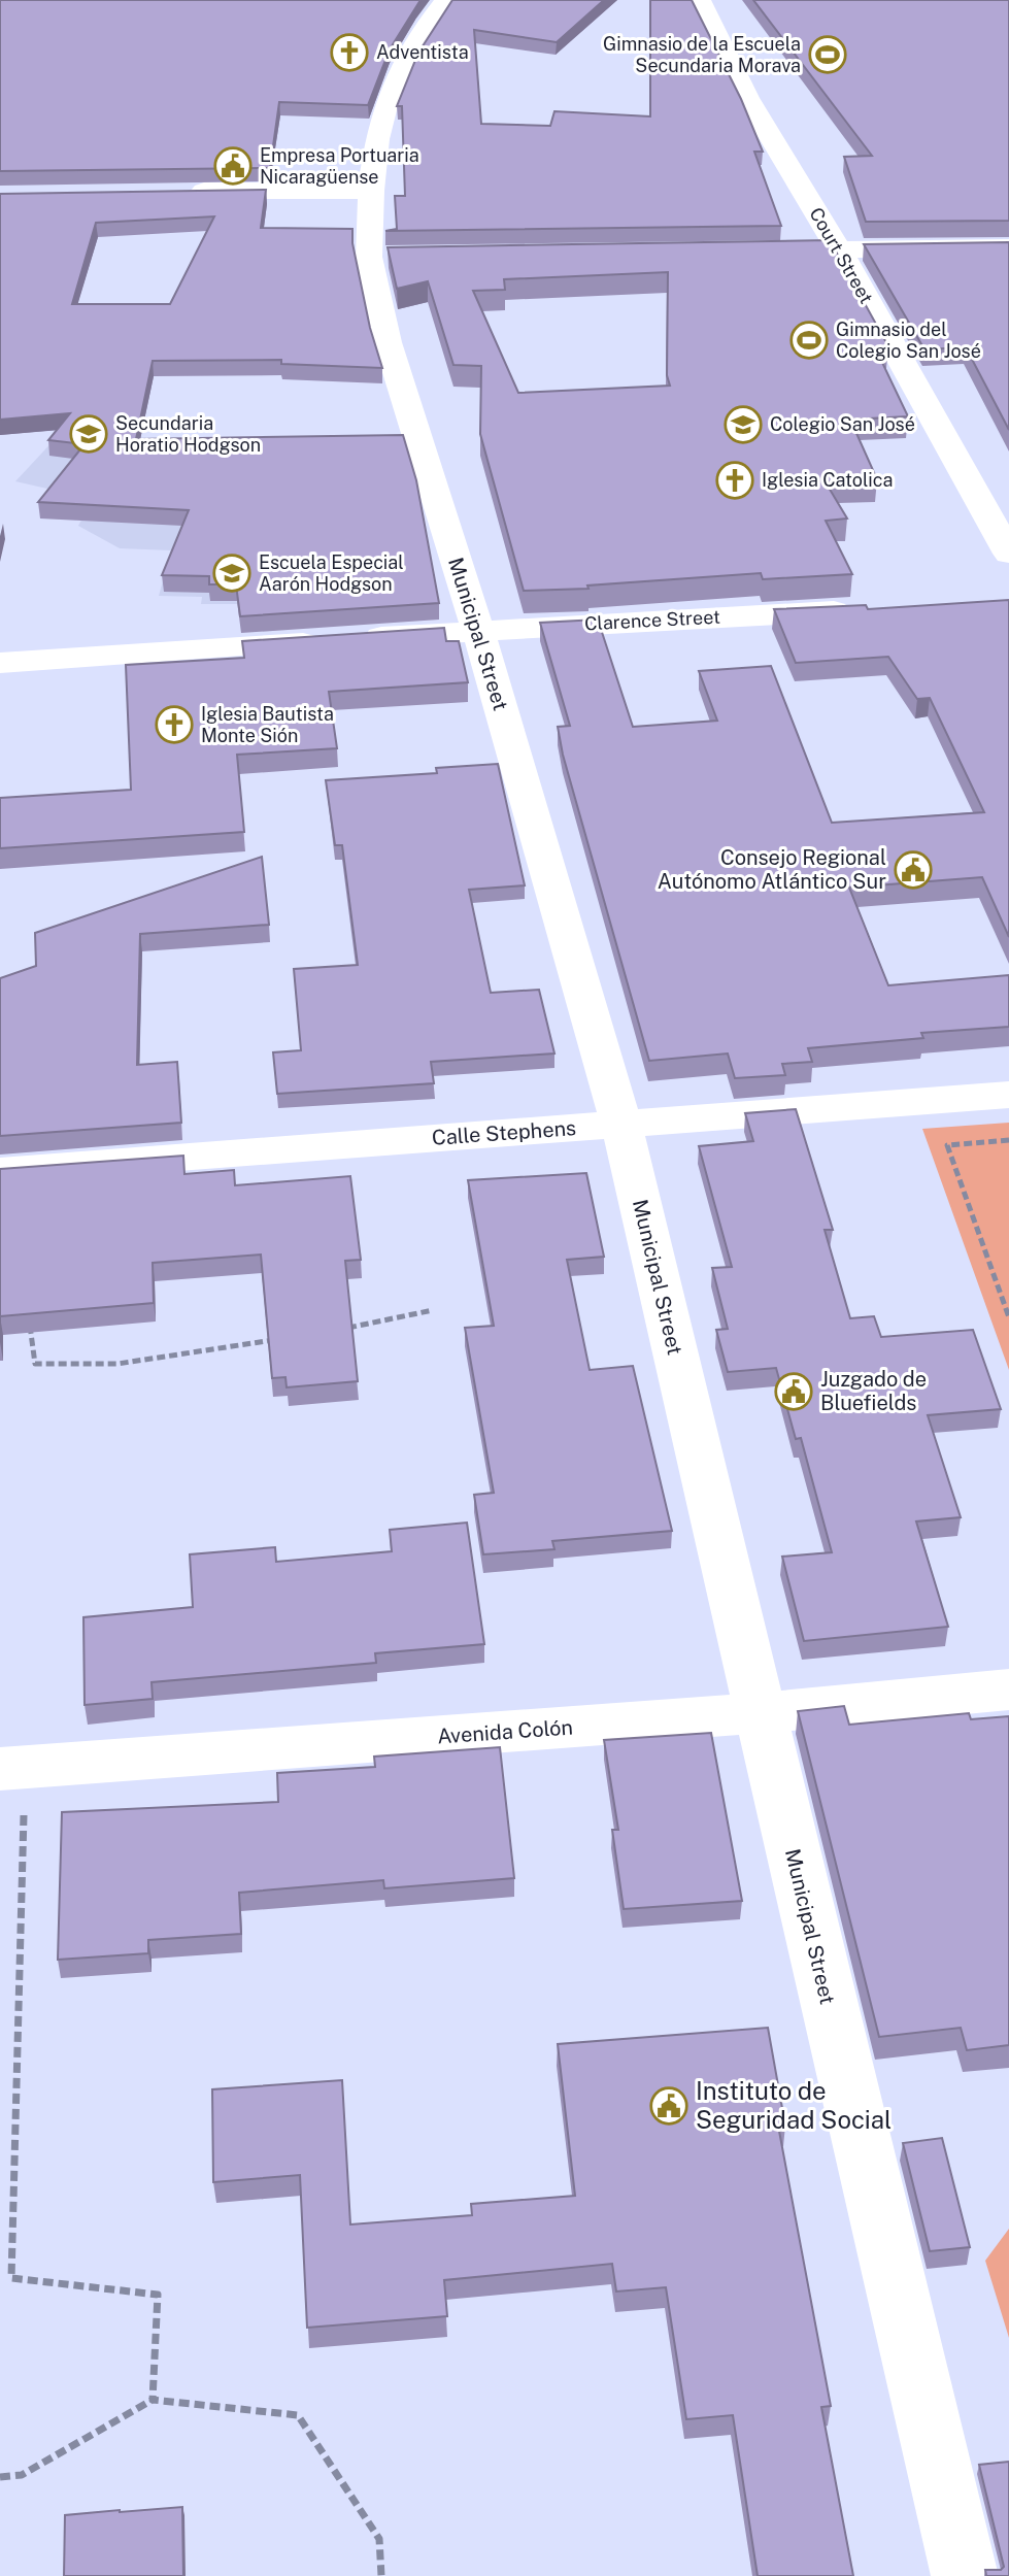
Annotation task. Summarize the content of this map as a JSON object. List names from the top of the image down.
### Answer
{
  "streets": {
    "street": [
      "Court Street",
      "Clarence Street",
      "Municipal Street",
      "Calle Stephens",
      "Avenida Colón"
    ]
  },
  "crossings": [
    ["Clarence Street", "Municipal Street"],
    ["Municipal Street", "Calle Stephens"],
    ["Municipal Street", "Avenida Colón"]
  ],
  "places": {
    "church": ["Adventista", "Iglesia Catolica", "Iglesia Bautista Monte Sión"],
    "sports": ["Gimnasio de la Escuela Secundaria Morava", "Gimnasio del Colegio San José"],
    "public building": [
      "Empresa Portuaria Nicaragüense",
      "Consejo Regional Autónomo Atlántico Sur",
      "Juzgado de Bluefields",
      "Instituto de Seguridad Social"
    ],
    "school or university": ["Colegio San José", "Secundaria Horatio Hodgson", "Escuela Especial Aarón Hodgson"]
  }
}
